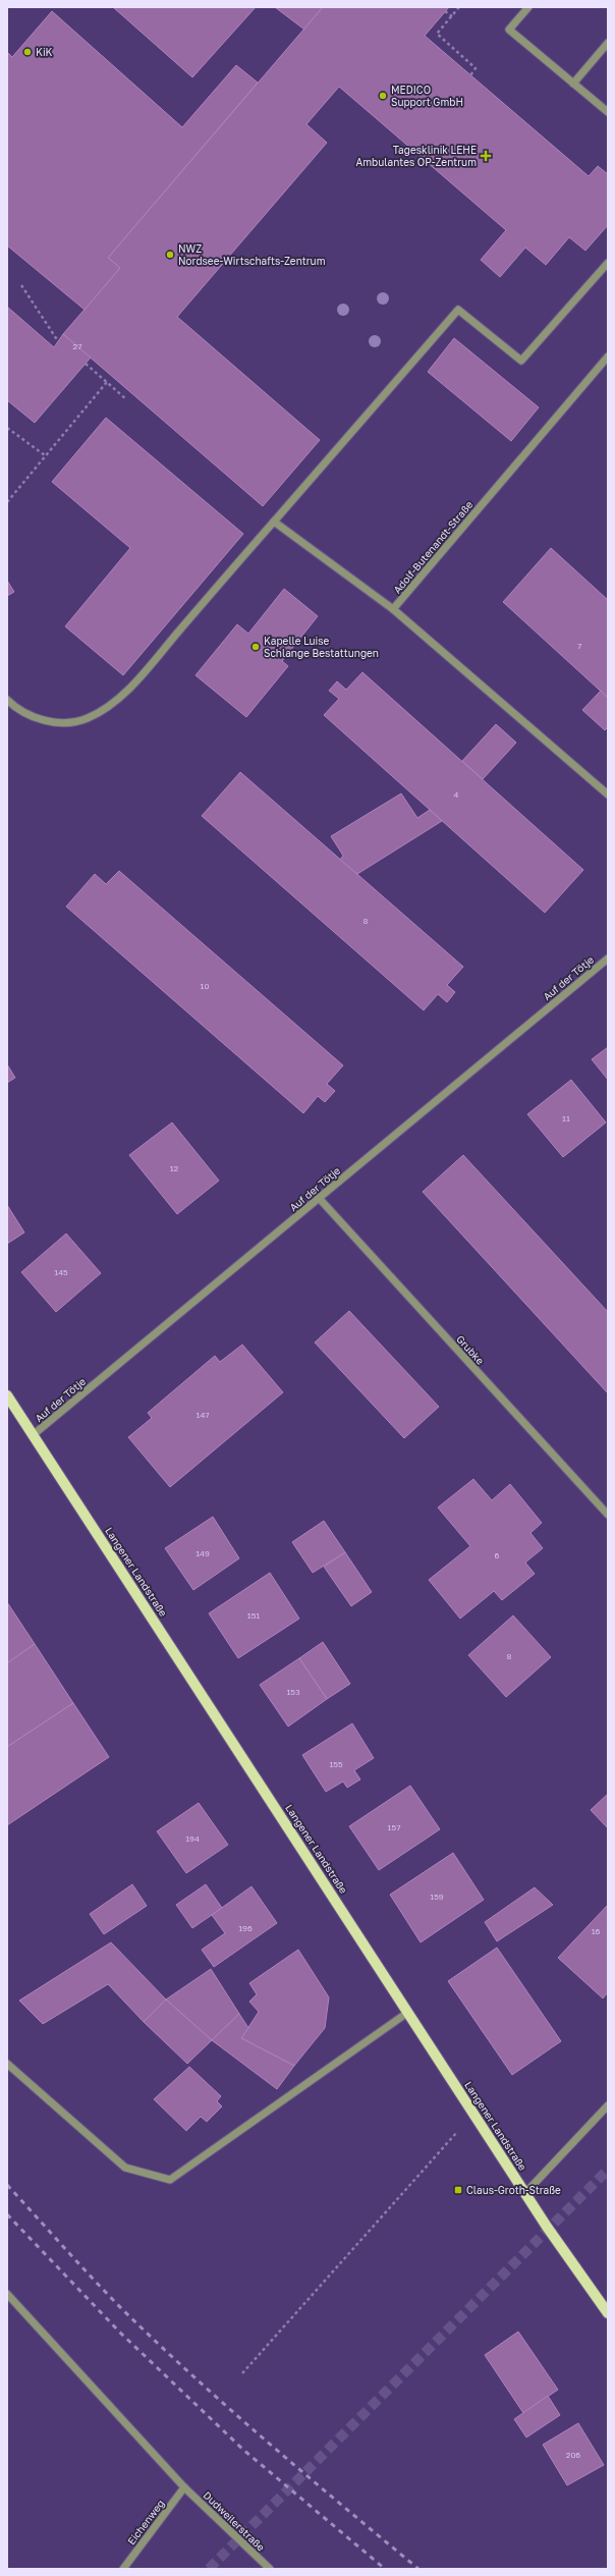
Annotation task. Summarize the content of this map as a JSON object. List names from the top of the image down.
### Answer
{
  "streets": {
    "main road": ["Langener Landstraße"],
    "street": [
      "Adolf-Butenandt-Straße",
      "Auf der Tötje",
      "Grubke",
      "Dudweilerstraße",
      "Eichenweg"
    ]
  },
  "crossings": [
    ["Auf der Tötje", "Grubke"],
    ["Auf der Tötje", "Langener Landstraße"],
    ["Dudweilerstraße", "Eichenweg"]
  ],
  "places": {
    "other": [
      "KiK",
      "MEDICO Support GmbH",
      "NWZ Nordsee-Wirtschafts-Zentrum",
      "Kapelle Luise Schlange Bestattungen"
    ],
    "health": ["Tagesklinik LEHE Ambulantes OP-Zentrum"],
    "transit": ["Claus-Groth-Straße"]
  },
  "house_numbers": [
    "27",
    "7",
    "4",
    "8",
    "10",
    "11",
    "12",
    "145",
    "147",
    "149",
    "6",
    "151",
    "8",
    "153",
    "155",
    "157",
    "194",
    "159",
    "196",
    "16",
    "206"
  ]
}
